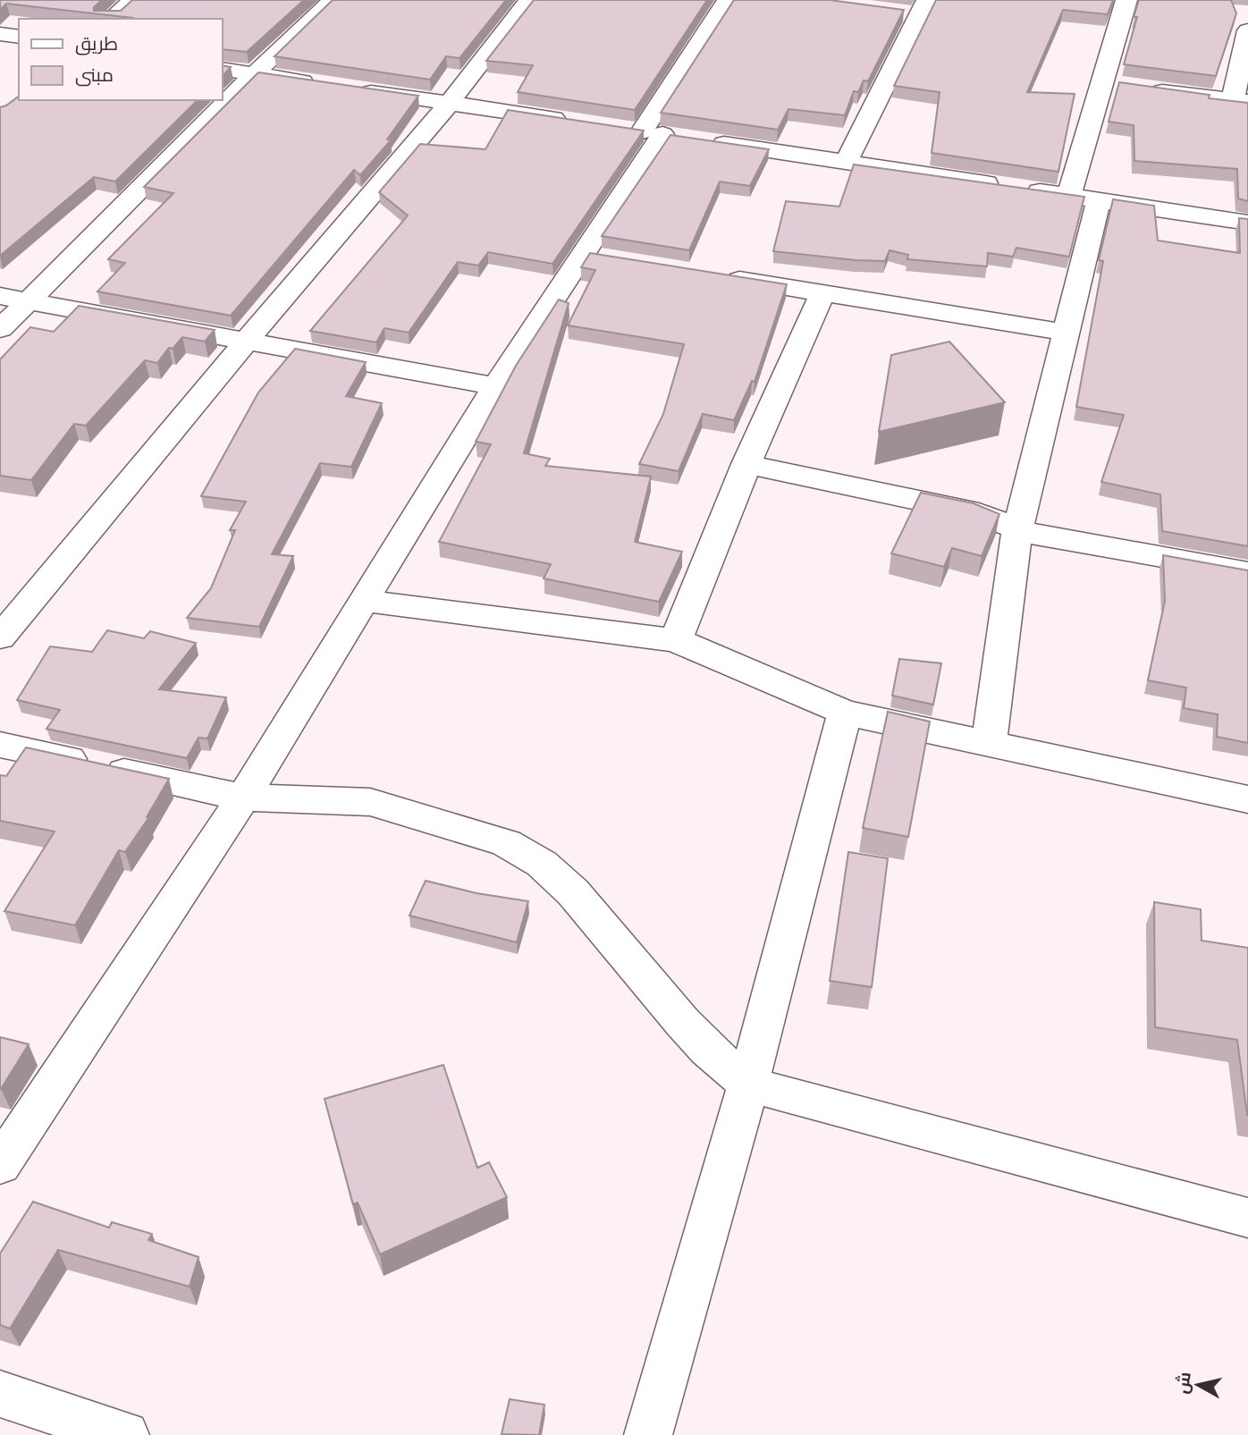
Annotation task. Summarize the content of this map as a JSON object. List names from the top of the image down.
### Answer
{
  "legend": ["طريق", "مبنى"],
  "north": "left"
}
